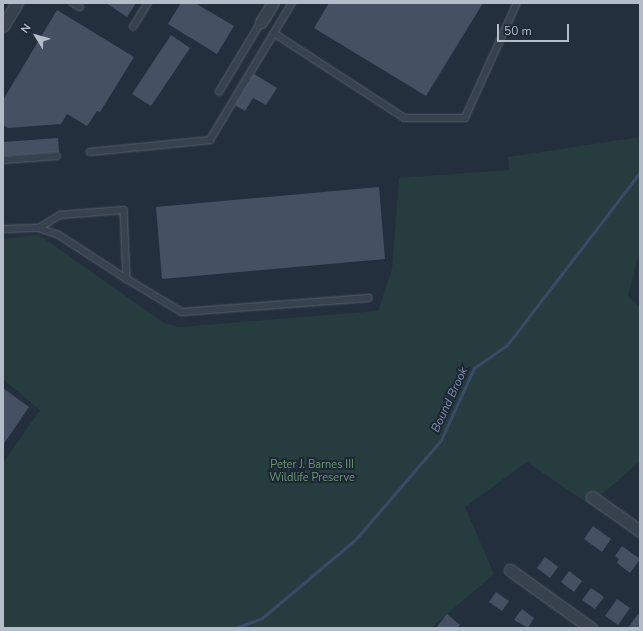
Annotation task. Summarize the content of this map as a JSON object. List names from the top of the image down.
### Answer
{
  "water": ["Bound Brook"],
  "parks": ["Peter J. Barnes III Wildlife Preserve"],
  "scale_bar": "50 m",
  "north": "top left"
}
